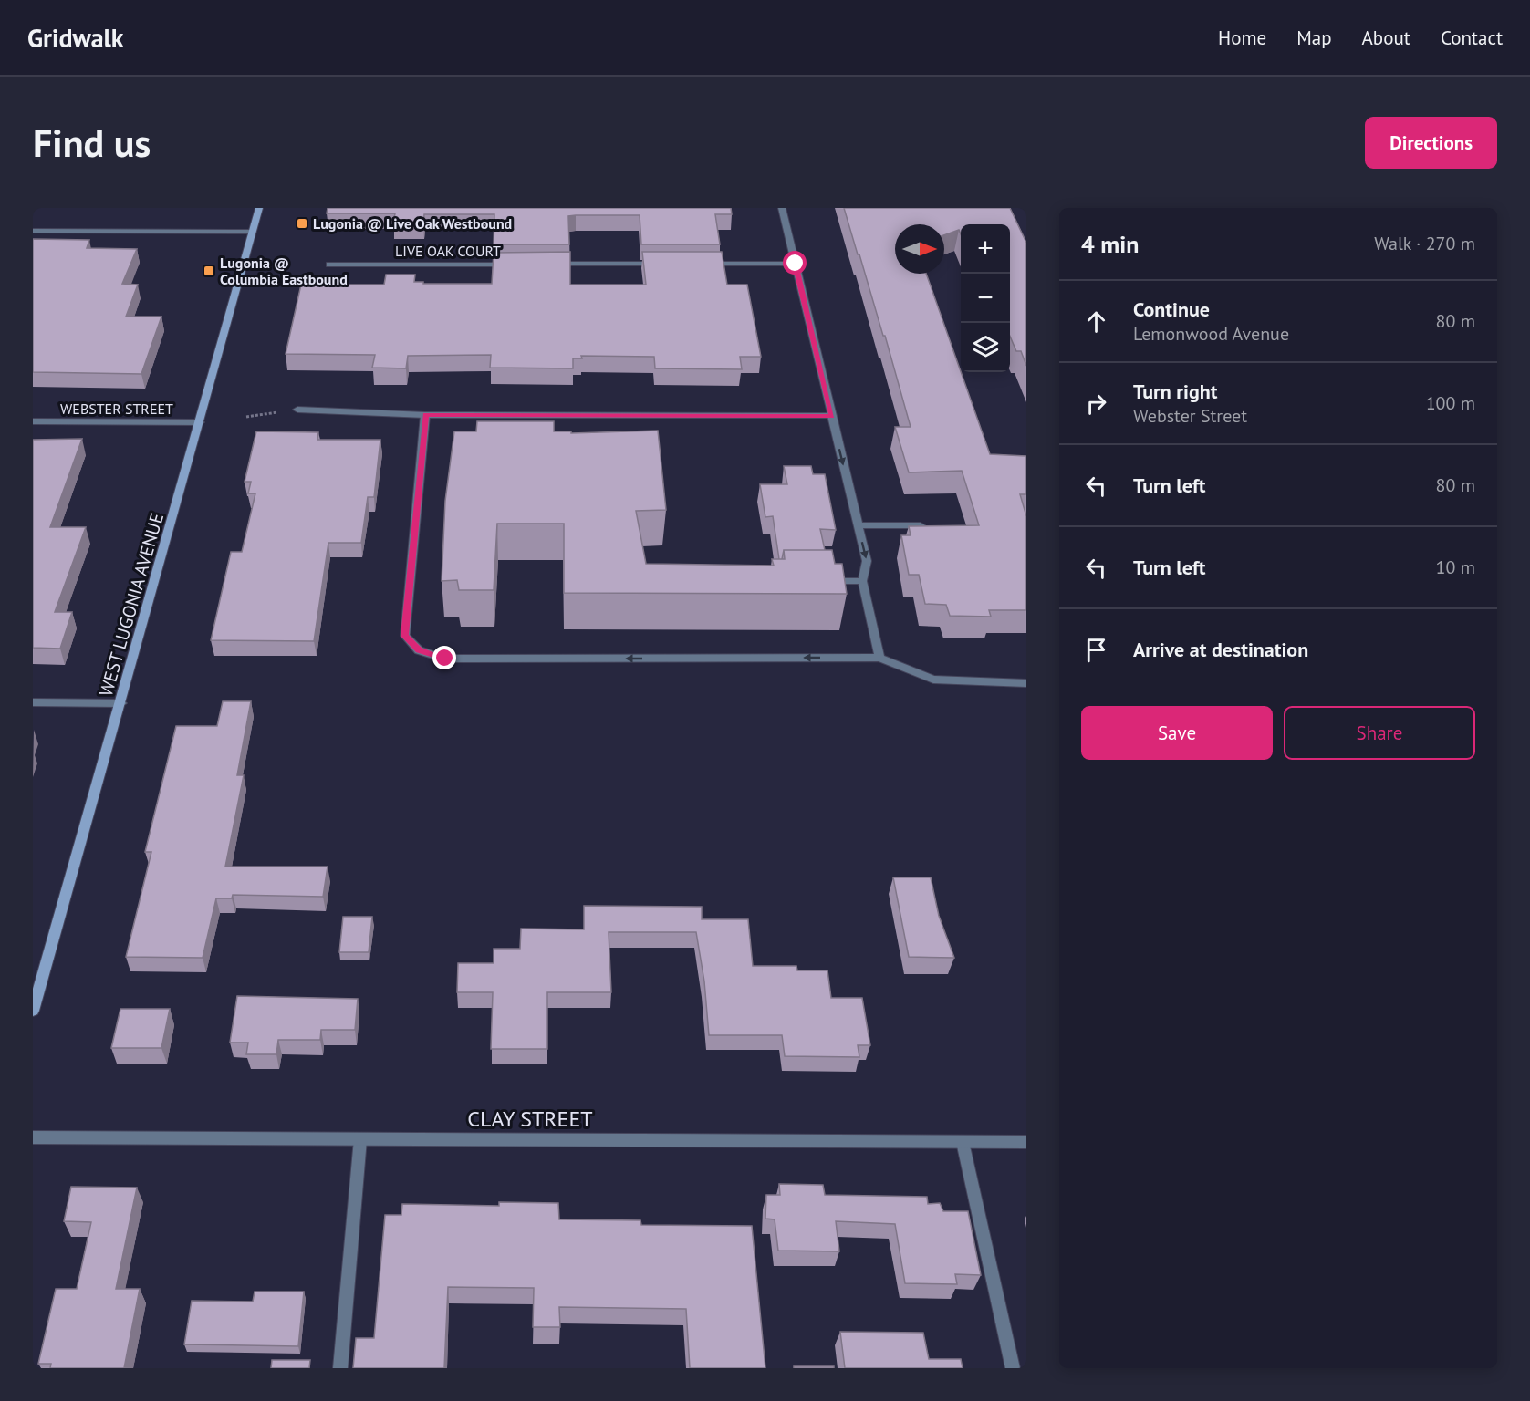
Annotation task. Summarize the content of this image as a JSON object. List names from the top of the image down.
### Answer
{
  "streets": {
    "main road": ["WEST LUGONIA AVENUE"],
    "street": ["LIVE OAK COURT", "WEBSTER STREET", "CLAY STREET"]
  },
  "crossings": [
    ["WEBSTER STREET", "WEST LUGONIA AVENUE"]
  ],
  "places": {
    "transit": ["Lugonia @ Live Oak Westbound", "Lugonia @ Columbia Eastbound"]
  },
  "north": "right",
  "page": {
    "header": "Gridwalk",
    "nav": [
      "Home",
      "Map",
      "About",
      "Contact"
    ],
    "buttons": [
      "Directions",
      ["Save", "Share"]
    ],
    "title": "Find us",
    "heading": ["4 min", "Walk · 270 m"],
    "map_buttons": ["+", "−"],
    "list": [
      ["Continue", "Lemonwood Avenue", "80 m"],
      ["Turn right", "Webster Street", "100 m"],
      ["Turn left", "80 m"],
      ["Turn left", "10 m"],
      "Arrive at destination"
    ]
  }
}
